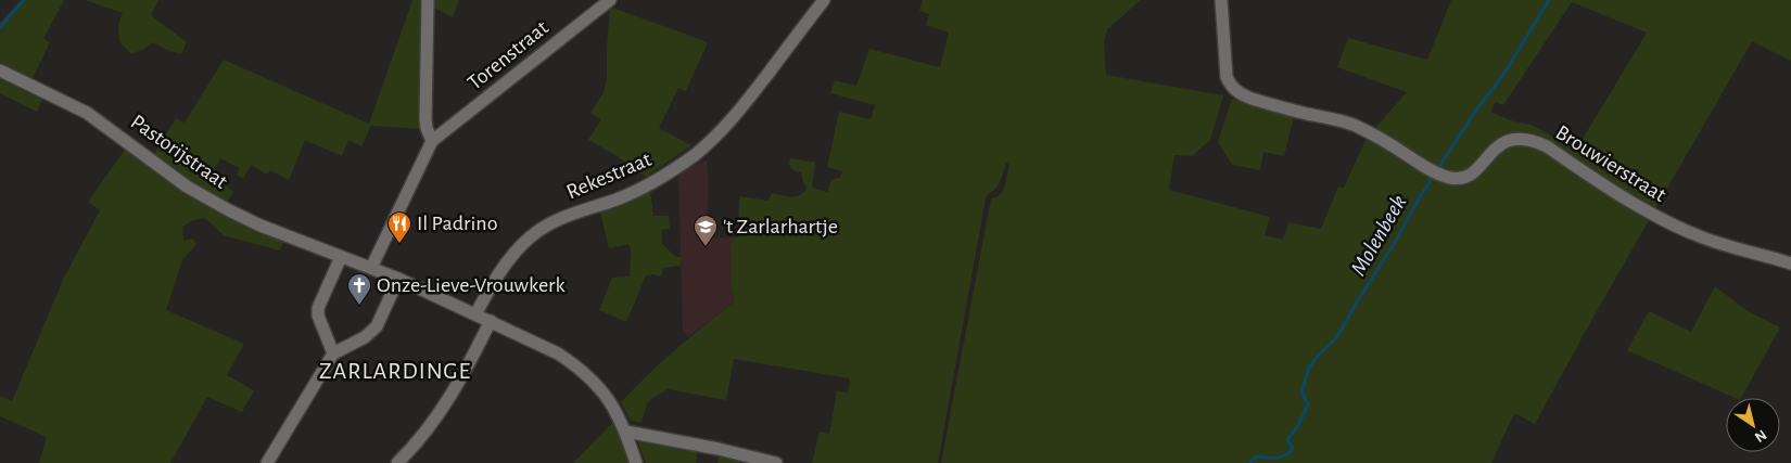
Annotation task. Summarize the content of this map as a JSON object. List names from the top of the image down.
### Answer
{
  "streets": {
    "street": [
      "Torenstraat",
      "Pastorijstraat",
      "Brouwierstraat",
      "Rekestraat"
    ]
  },
  "crossings": [
    ["Torenstraat", "Pastorijstraat"],
    ["Pastorijstraat", "Rekestraat"]
  ],
  "districts": ["ZARLARDINGE"],
  "water": ["Molenbeek"],
  "places": {
    "restaurant": ["Il Padrino"],
    "school or university": ["'t Zarlarhartje"],
    "church": ["Onze-Lieve-Vrouwkerk"]
  },
  "north": "bottom right"
}
